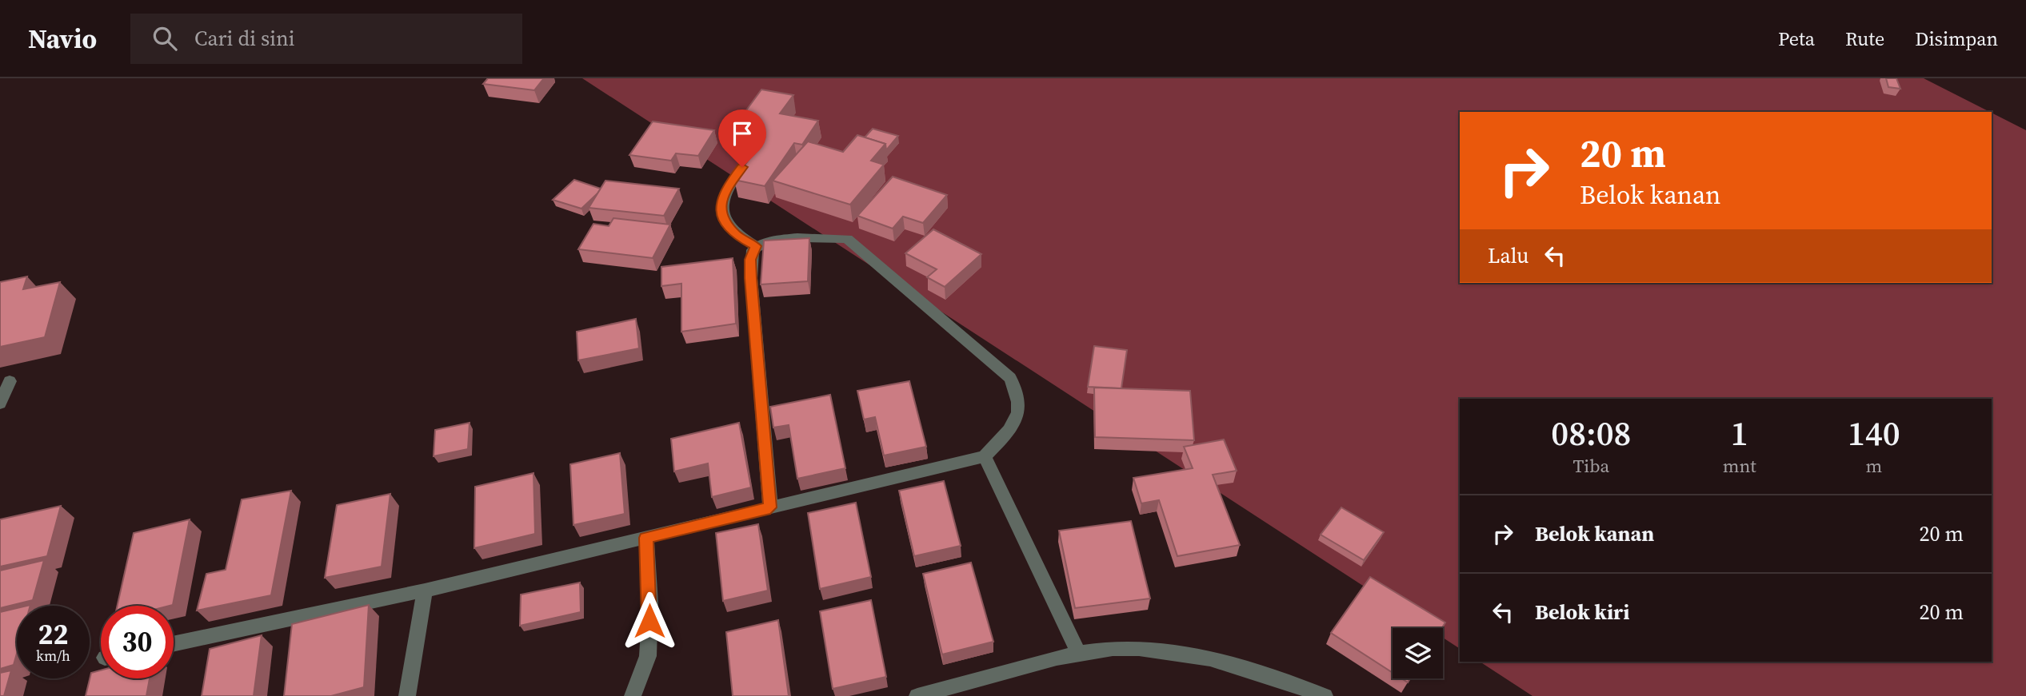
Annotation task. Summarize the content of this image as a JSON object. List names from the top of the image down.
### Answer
{
  "page": {
    "header": "Navio",
    "search": "Cari di sini",
    "nav": ["Peta", "Rute", "Disimpan"],
    "turn": ["20 m", "Belok kanan"],
    "then": "Lalu",
    "eta": [
      "08:08",
      "Tiba",
      "1",
      "mnt",
      "140",
      "m"
    ],
    "list": [
      {
        "name": "Belok kanan",
        "value": "20 m"
      },
      {
        "name": "Belok kiri",
        "value": "20 m"
      }
    ],
    "speed": "22 km/h",
    "limit": "30"
  }
}
